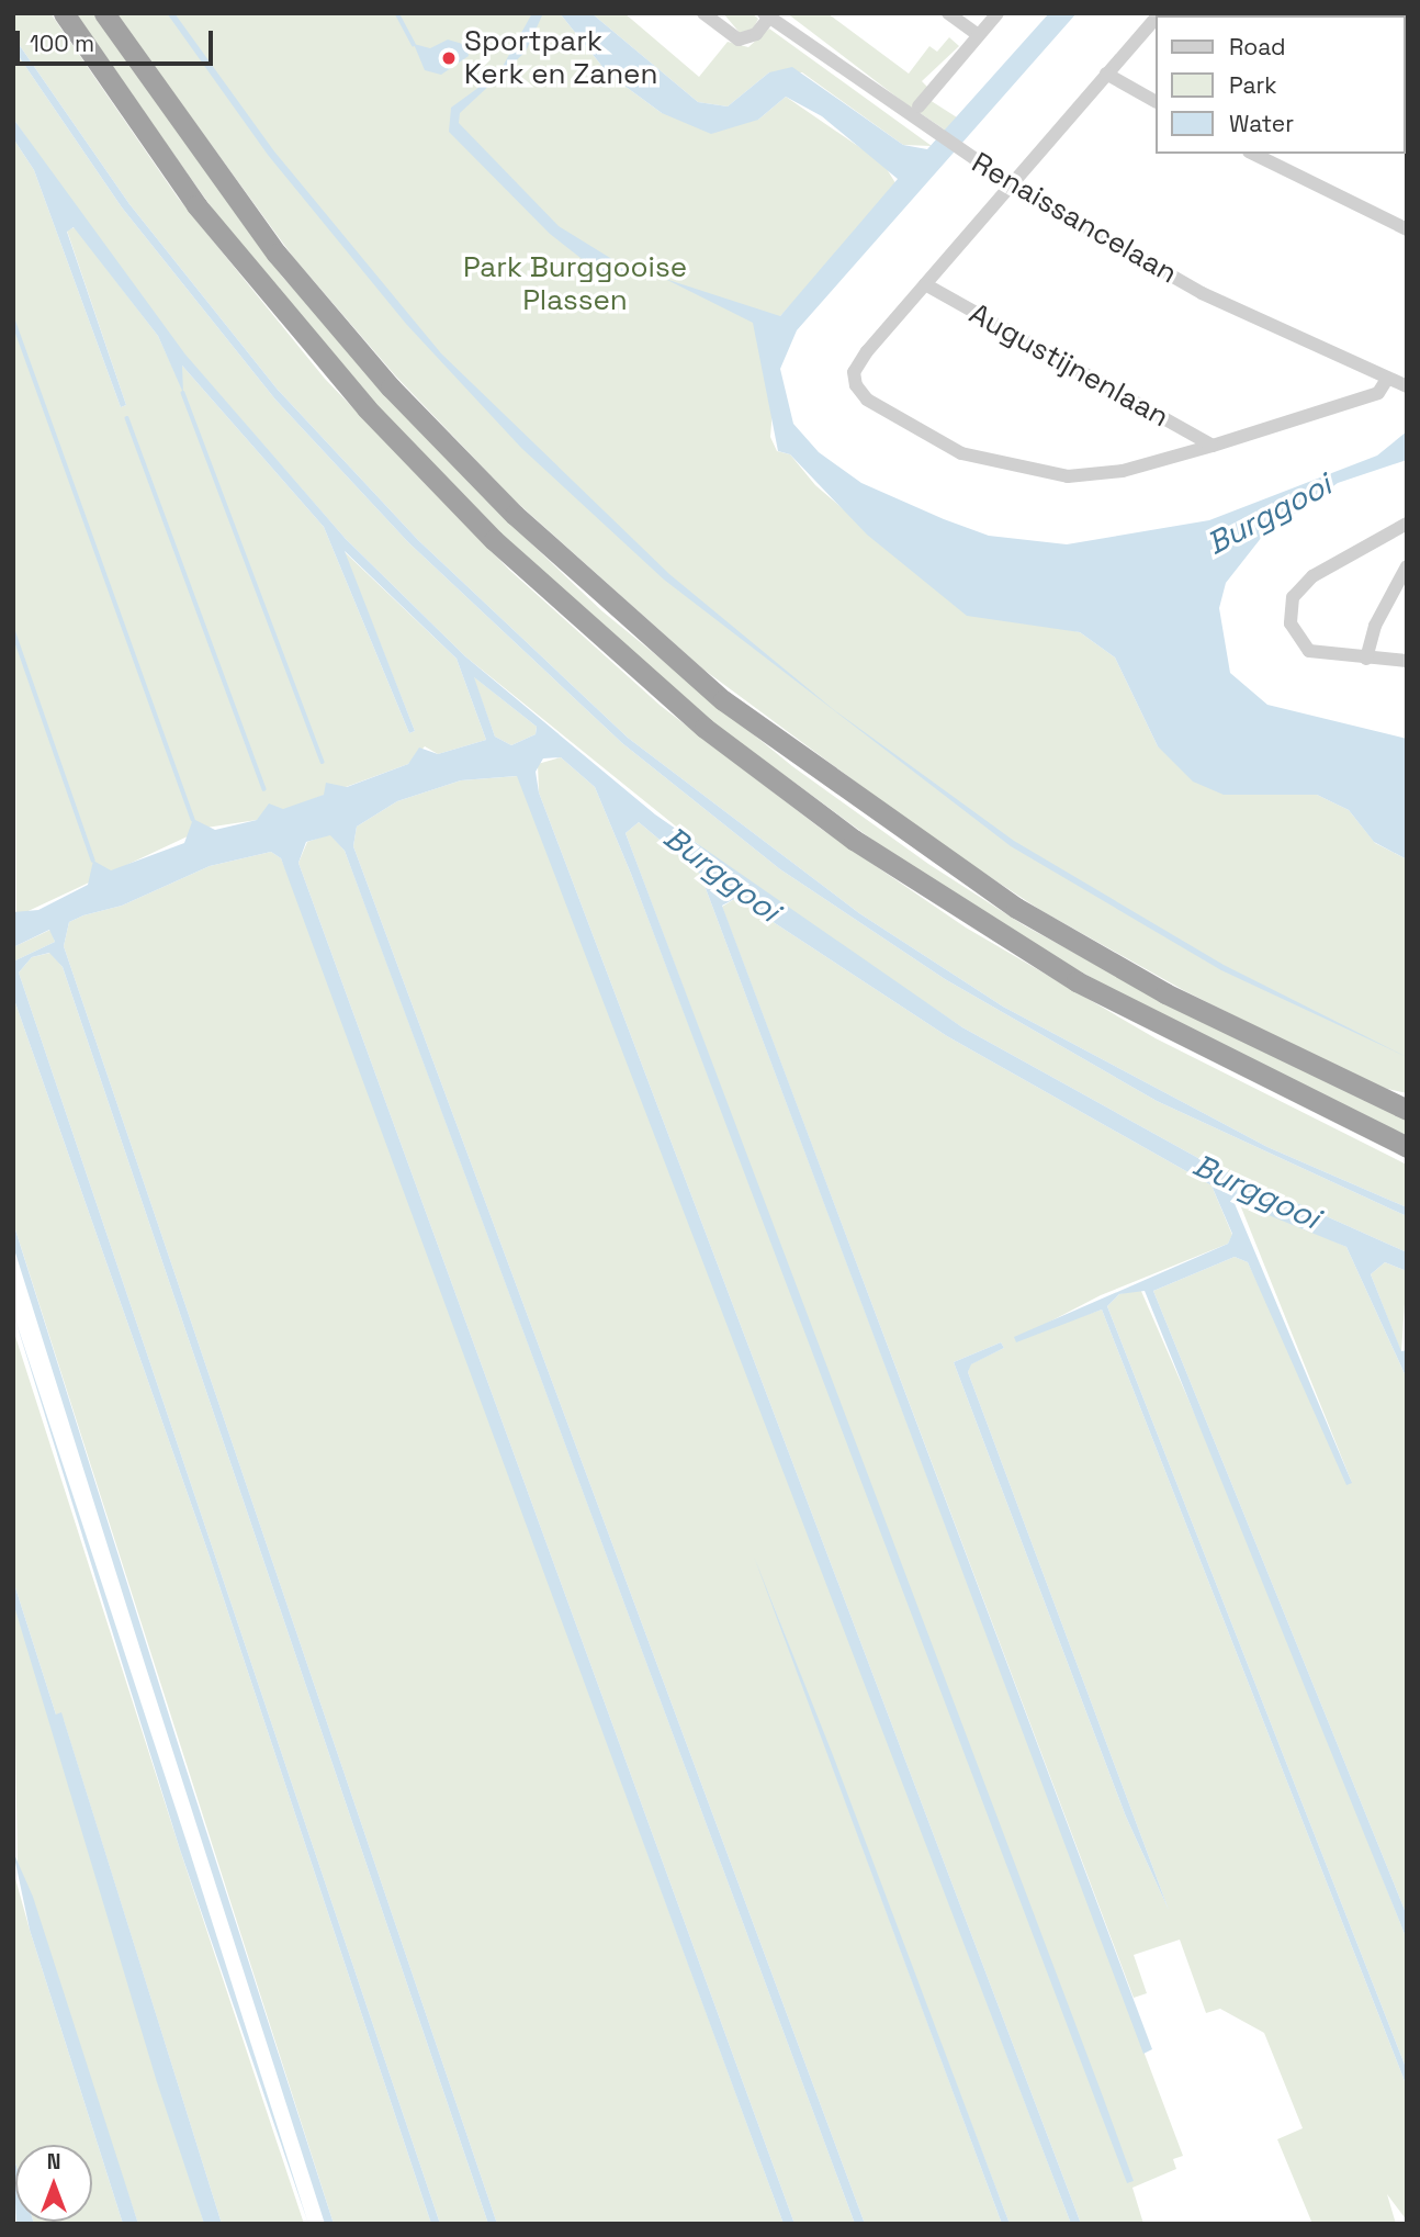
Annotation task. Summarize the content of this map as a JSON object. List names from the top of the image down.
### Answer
{
  "streets": {
    "street": ["Renaissancelaan", "Augustijnenlaan"]
  },
  "crossings": [
    ["Renaissancelaan", "Augustijnenlaan"]
  ],
  "water": ["Burggooi"],
  "parks": ["Park Burggooise Plassen"],
  "places": ["Sportpark Kerk en Zanen"],
  "legend": ["Road", "Park", "Water"],
  "scale_bar": "100 m",
  "north": "top"
}
